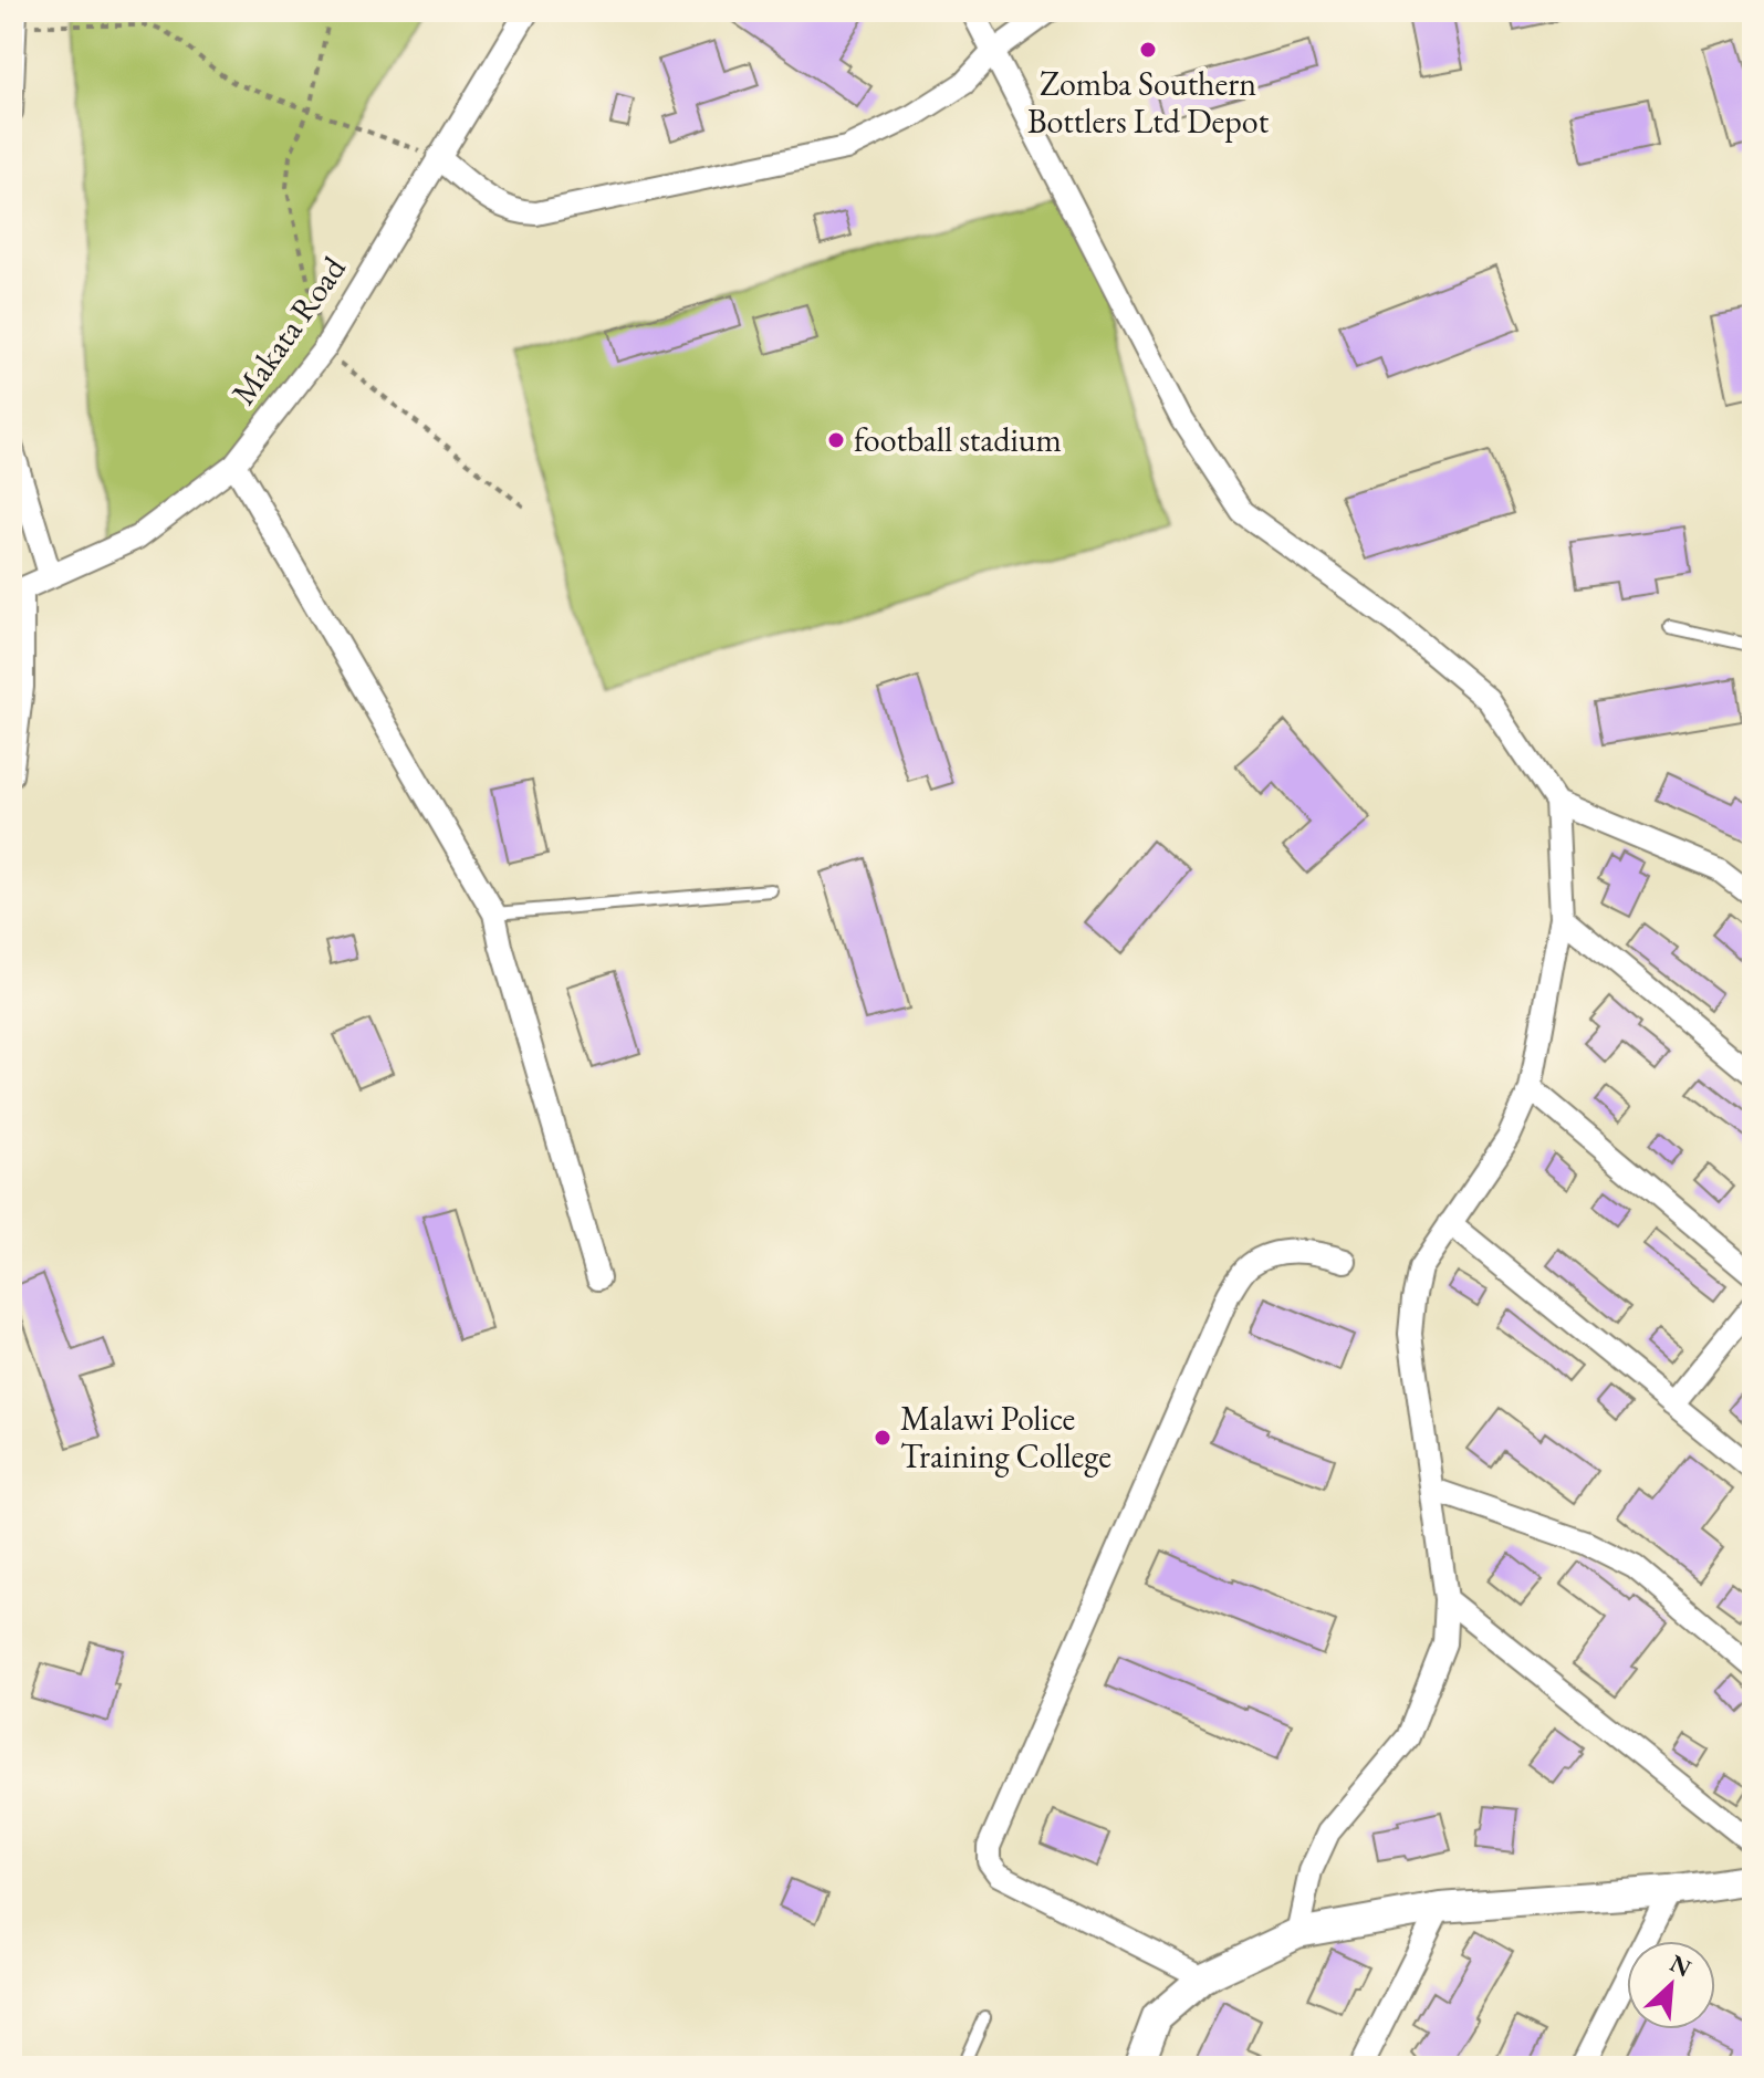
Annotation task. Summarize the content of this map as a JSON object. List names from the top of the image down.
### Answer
{
  "streets": {
    "street": ["Makata Road"]
  },
  "places": ["Zomba Southern Bottlers Ltd Depot", "football stadium", "Malawi Police Training College"],
  "north": "top right"
}
